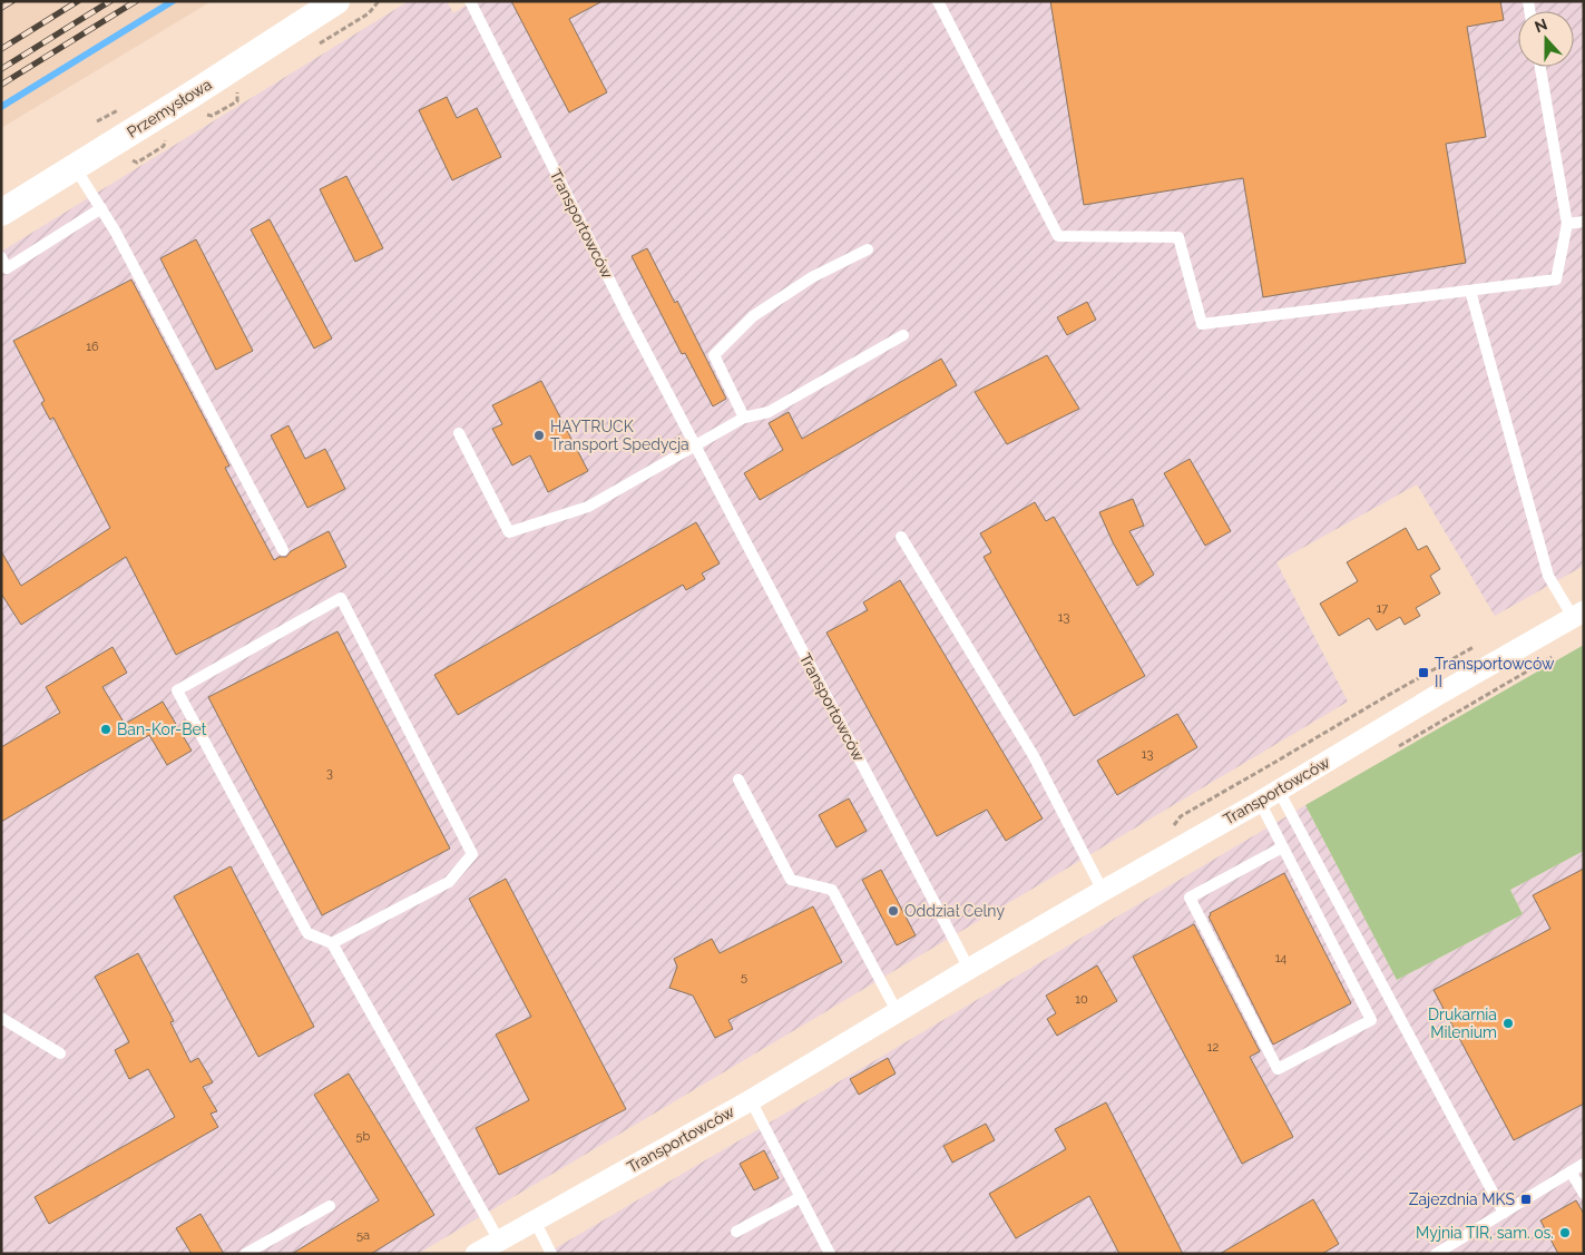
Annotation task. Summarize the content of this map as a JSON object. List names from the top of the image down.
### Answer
{
  "streets": {
    "street": ["Przemysłowa", "Transportowców"]
  },
  "places": {
    "other": [
      "HAYTRUCK Transport Spedycja",
      "Ban-Kor-Bet",
      "Oddział Celny",
      "Drukarnia Milenium",
      "Myjnia TIR, sam. os."
    ],
    "transit": ["Transportowców II", "Zajezdnia MKS"]
  },
  "house_numbers": [
    "16",
    "17",
    "13",
    "13",
    "3",
    "14",
    "5",
    "10",
    "12",
    "5b",
    "5a"
  ],
  "north": "top"
}
